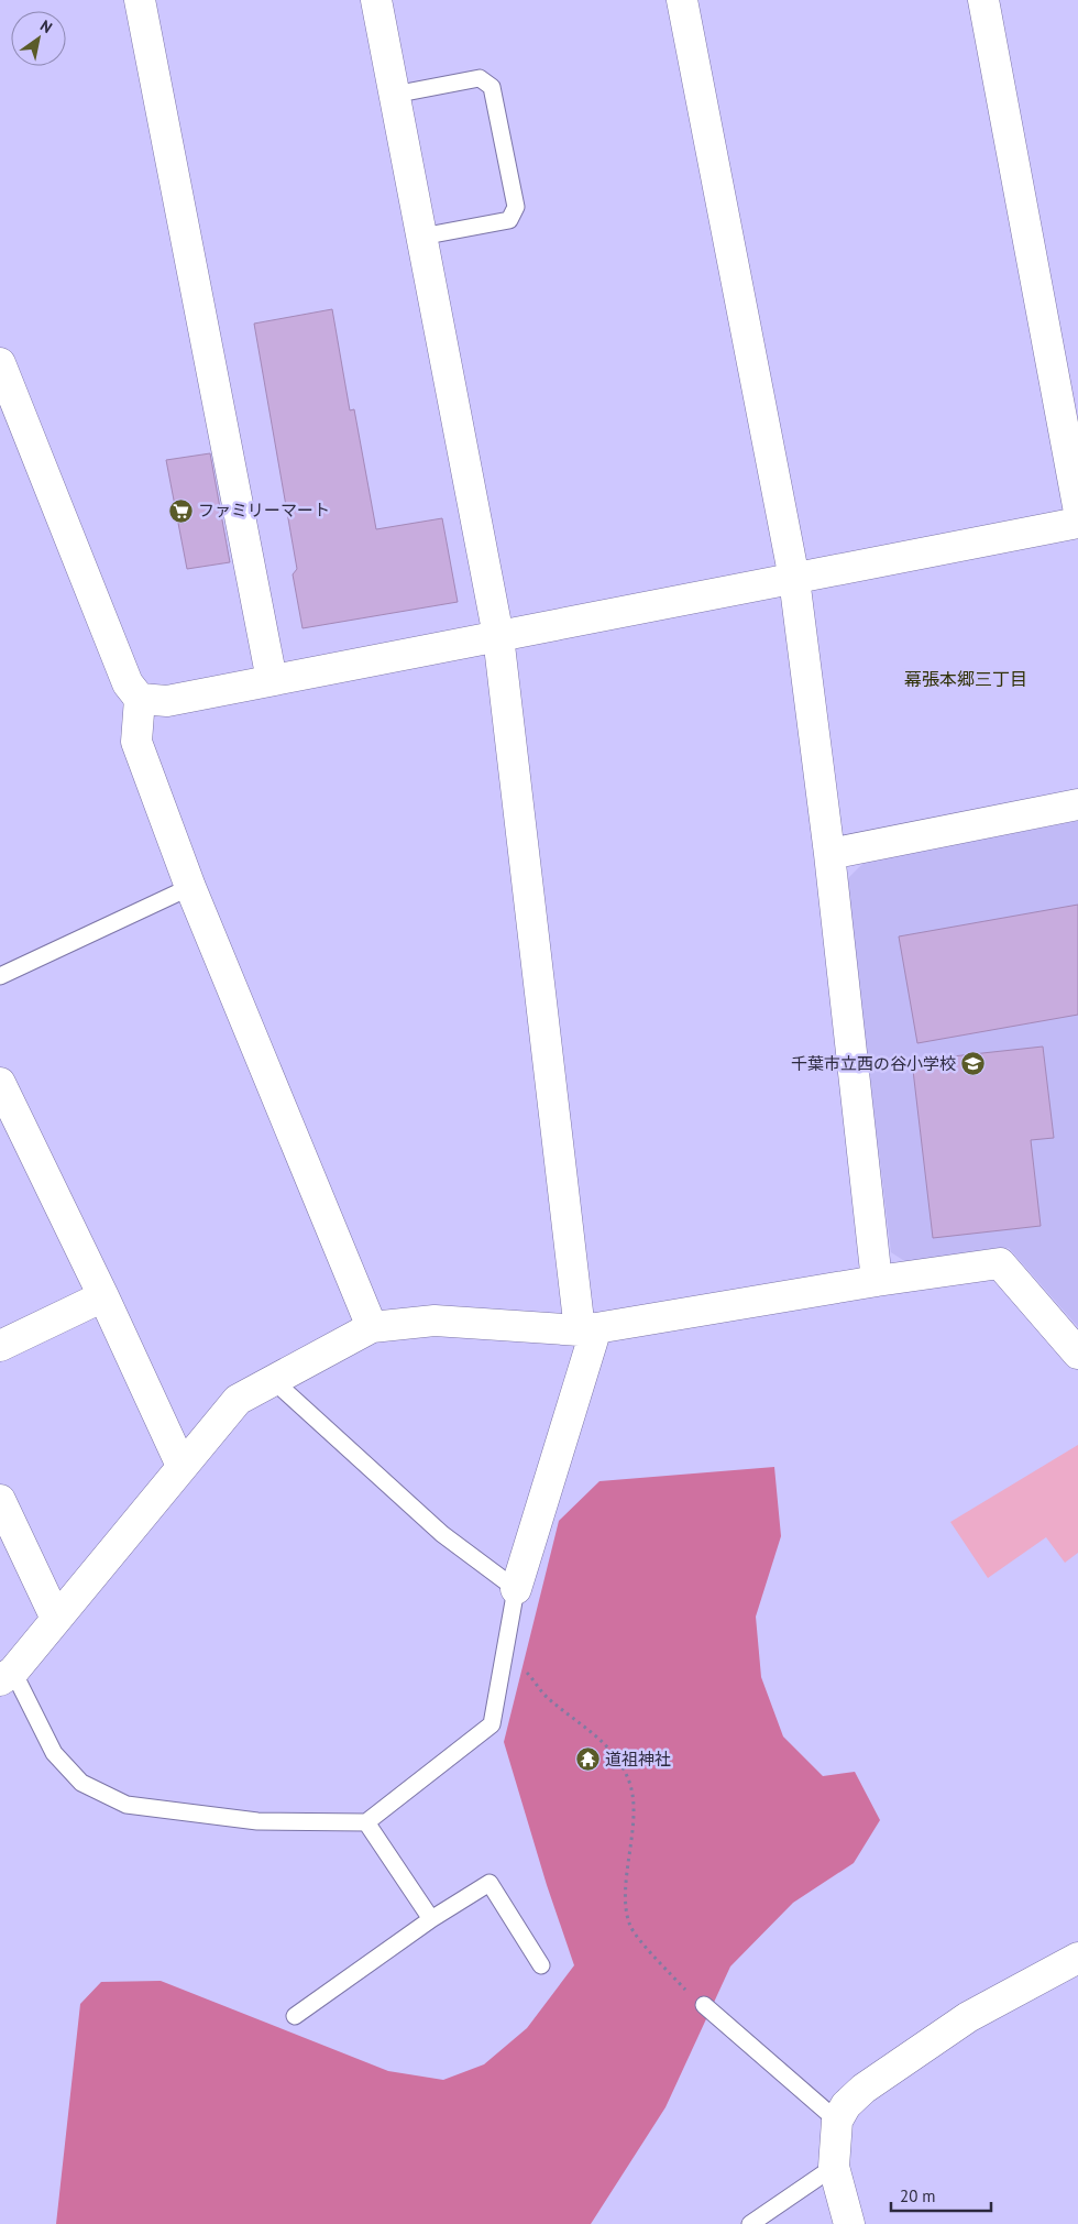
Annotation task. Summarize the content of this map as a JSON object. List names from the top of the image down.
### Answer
{
  "districts": ["幕張本郷三丁目"],
  "places": {
    "supermarket": ["ファミリーマート"],
    "school or university": ["千葉市立西の谷小学校"],
    "temple": ["道祖神社"]
  },
  "scale_bar": "20 m",
  "north": "top right"
}
